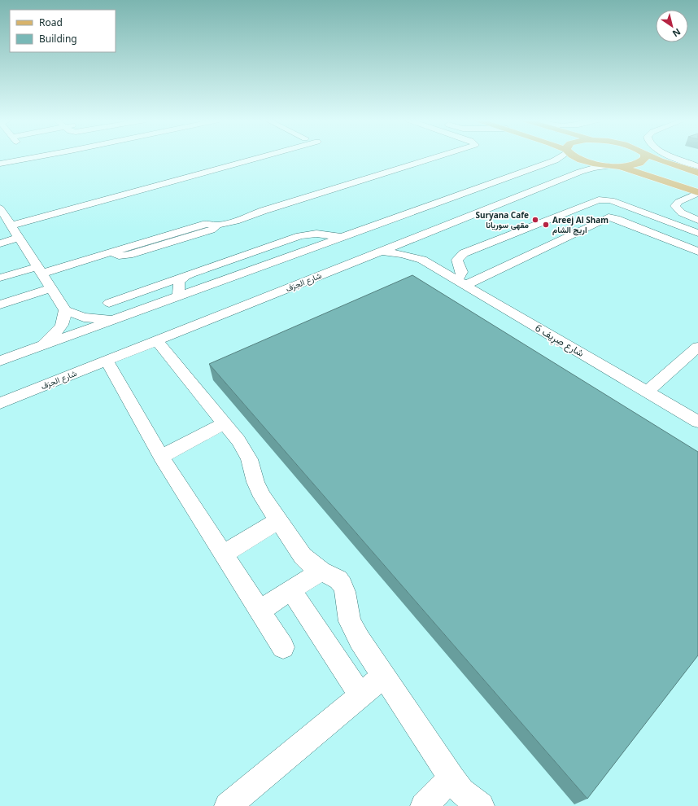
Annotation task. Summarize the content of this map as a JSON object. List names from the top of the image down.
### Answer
{
  "streets": {
    "street": ["شارع الحِرَف", "شارع صِرِيف 6"]
  },
  "crossings": [
    ["شارع الحِرَف", "شارع صِرِيف 6"]
  ],
  "places": ["Suryana Cafe مقهى سوريانا", "Areej Al Sham اريج الشام"],
  "legend": ["Road", "Building"],
  "north": "bottom right"
}
